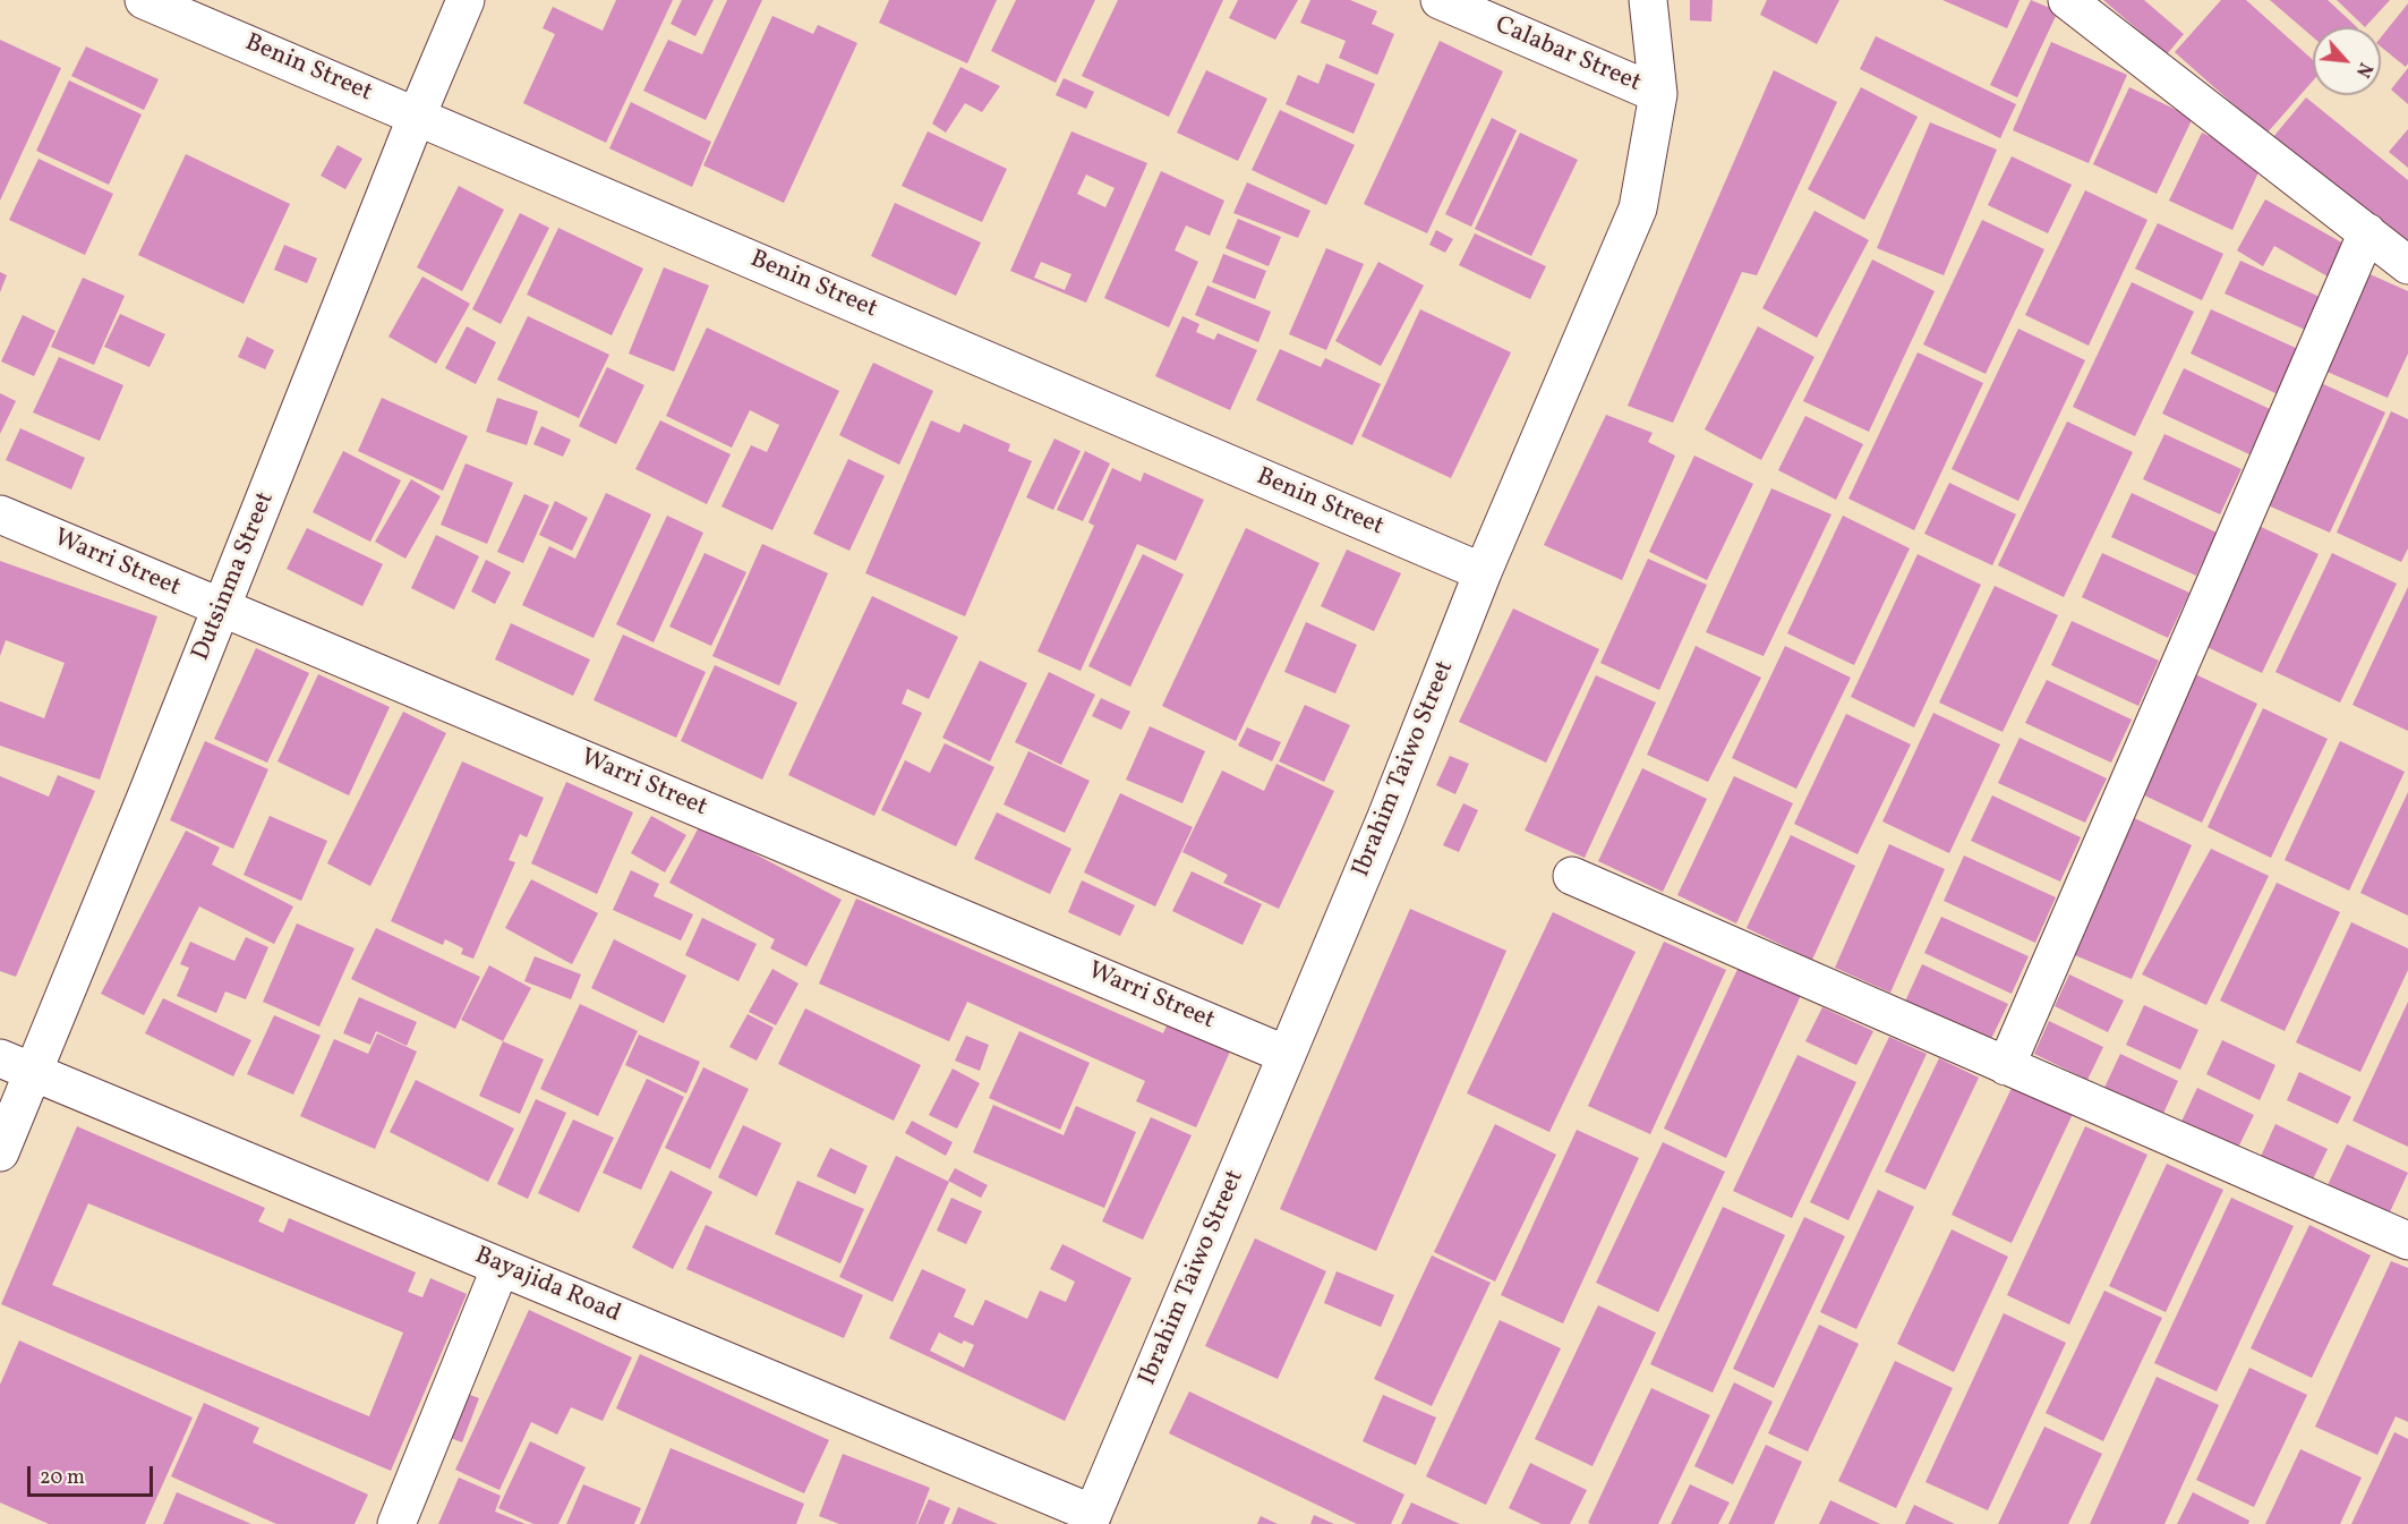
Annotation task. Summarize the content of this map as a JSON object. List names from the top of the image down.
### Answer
{
  "streets": {
    "street": [
      "Calabar Street",
      "Benin Street",
      "Warri Street",
      "Dutsinma Street",
      "Ibrahim Taiwo Street",
      "Bayajida Road"
    ]
  },
  "crossings": [
    ["Calabar Street", "Ibrahim Taiwo Street"],
    ["Benin Street", "Dutsinma Street"],
    ["Benin Street", "Ibrahim Taiwo Street"],
    ["Warri Street", "Dutsinma Street"],
    ["Warri Street", "Ibrahim Taiwo Street"],
    ["Dutsinma Street", "Bayajida Road"],
    ["Ibrahim Taiwo Street", "Bayajida Road"]
  ],
  "scale_bar": "20 m",
  "north": "bottom right"
}
